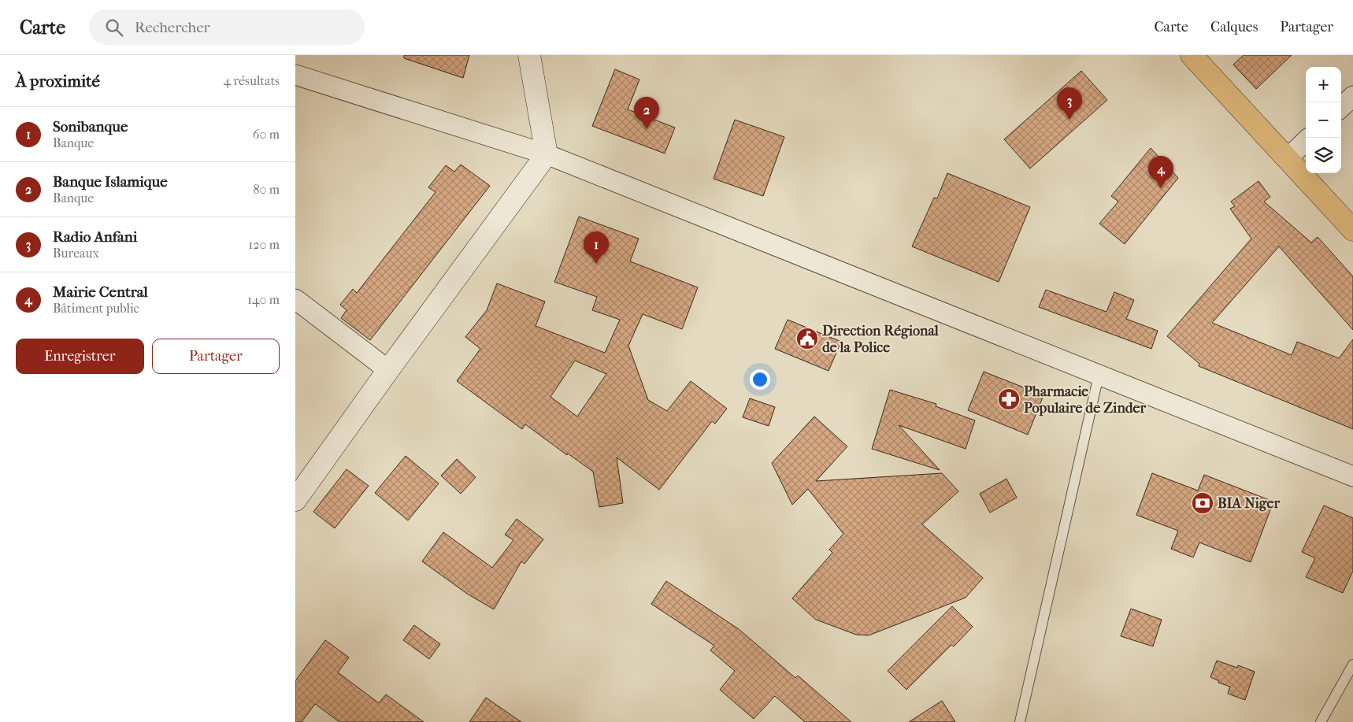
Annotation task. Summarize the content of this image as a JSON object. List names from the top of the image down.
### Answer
{
  "places": {
    "public building": ["Direction Régional de la Police"],
    "pharmacy": ["Pharmacie Populaire de Zinder"],
    "bank": ["BIA Niger"]
  },
  "page": {
    "header": "Carte",
    "search": "Rechercher",
    "nav": ["Carte", "Calques", "Partager"],
    "heading": ["À proximité", "4 résultats"],
    "map_buttons": ["+", "−"],
    "pins": [
      "3",
      "2",
      "4",
      "1"
    ],
    "list": [
      {
        "mark": "1",
        "name": "Sonibanque",
        "note": "Banque",
        "value": "60 m"
      },
      {
        "mark": "2",
        "name": "Banque Islamique",
        "note": "Banque",
        "value": "80 m"
      },
      {
        "mark": "3",
        "name": "Radio Anfani",
        "note": "Bureaux",
        "value": "120 m"
      },
      {
        "mark": "4",
        "name": "Mairie Central",
        "note": "Bâtiment public",
        "value": "140 m"
      }
    ],
    "buttons": ["Enregistrer", "Partager"]
  }
}
